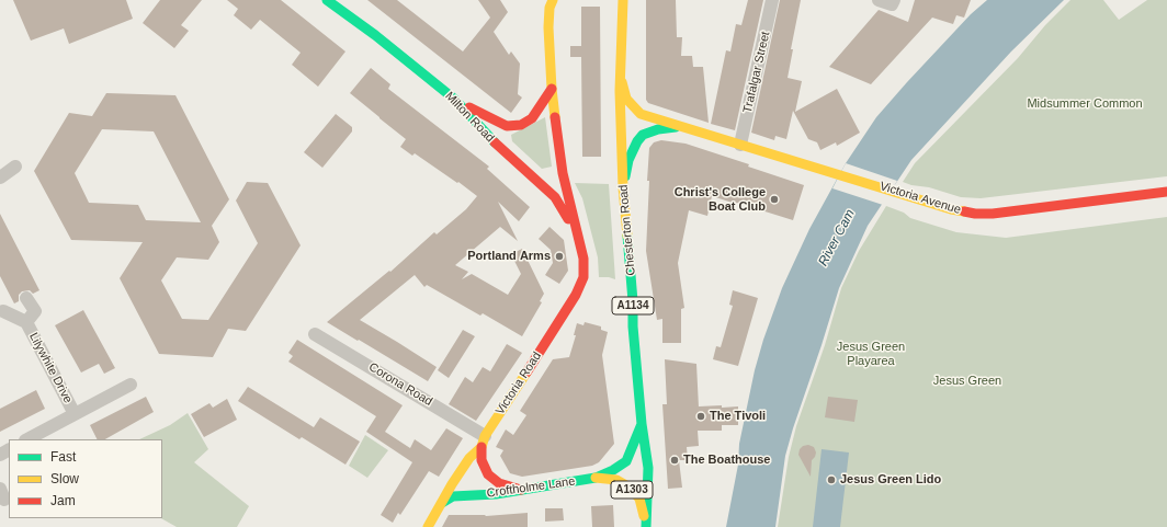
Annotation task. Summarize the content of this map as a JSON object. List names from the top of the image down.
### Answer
{
  "streets": {
    "main road": [
      "Milton Road",
      "Victoria Avenue",
      "Chesterton Road",
      "A1134",
      "Victoria Road",
      "Croftholme Lane",
      "A1303"
    ],
    "street": ["Trafalgar Street", "Lilywhite Drive", "Corona Road"]
  },
  "crossings": [
    ["Trafalgar Street", "Victoria Avenue"],
    ["Milton Road", "Victoria Road"],
    ["Victoria Avenue", "Chesterton Road"],
    ["Chesterton Road", "A1134"],
    ["Chesterton Road", "A1303"],
    ["A1134", "Victoria Road"],
    ["A1134", "Corona Road"],
    ["A1134", "Croftholme Lane"],
    ["A1134", "A1303"],
    ["Victoria Road", "Corona Road"],
    ["Victoria Road", "Croftholme Lane"],
    ["Croftholme Lane", "A1303"]
  ],
  "water": ["River Cam"],
  "parks": ["Midsummer Common", "Jesus Green Playarea", "Jesus Green"],
  "places": [
    "Christ's College Boat Club",
    "Portland Arms",
    "The Tivoli",
    "The Boathouse",
    "Jesus Green Lido"
  ],
  "legend": ["Fast", "Slow", "Jam"]
}
